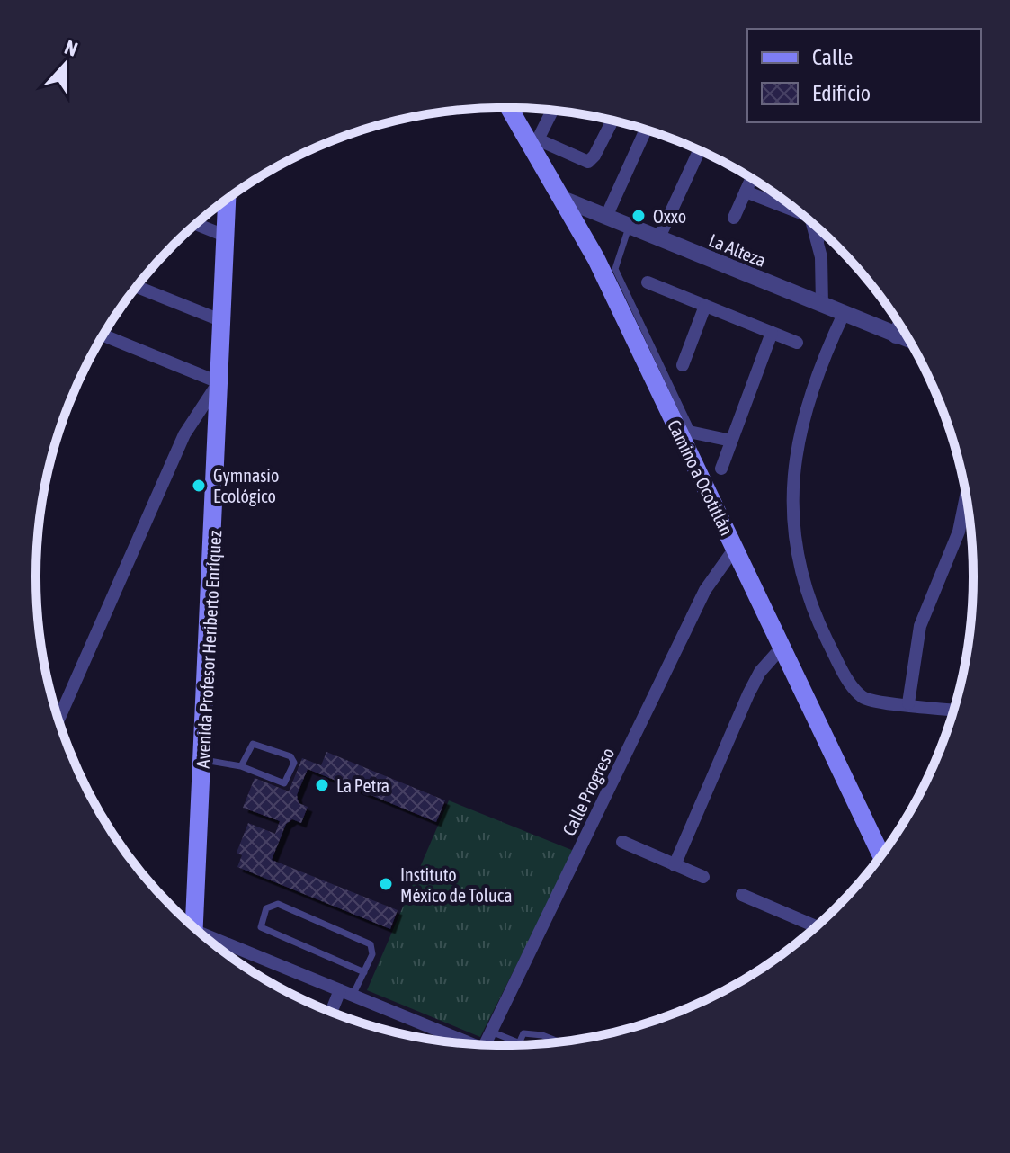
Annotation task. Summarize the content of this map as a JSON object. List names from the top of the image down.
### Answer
{
  "streets": {
    "main road": ["Camino a Ocotitlán", "Avenida Profesor Heriberto Enríquez"],
    "street": ["La Alteza", "Calle Progreso"]
  },
  "crossings": [
    ["La Alteza", "Camino a Ocotitlán"],
    ["Camino a Ocotitlán", "Calle Progreso"]
  ],
  "places": [
    "Oxxo",
    "Gymnasio Ecológico",
    "La Petra",
    "Instituto México de Toluca"
  ],
  "legend": ["Calle", "Edificio"],
  "north": "top"
}
